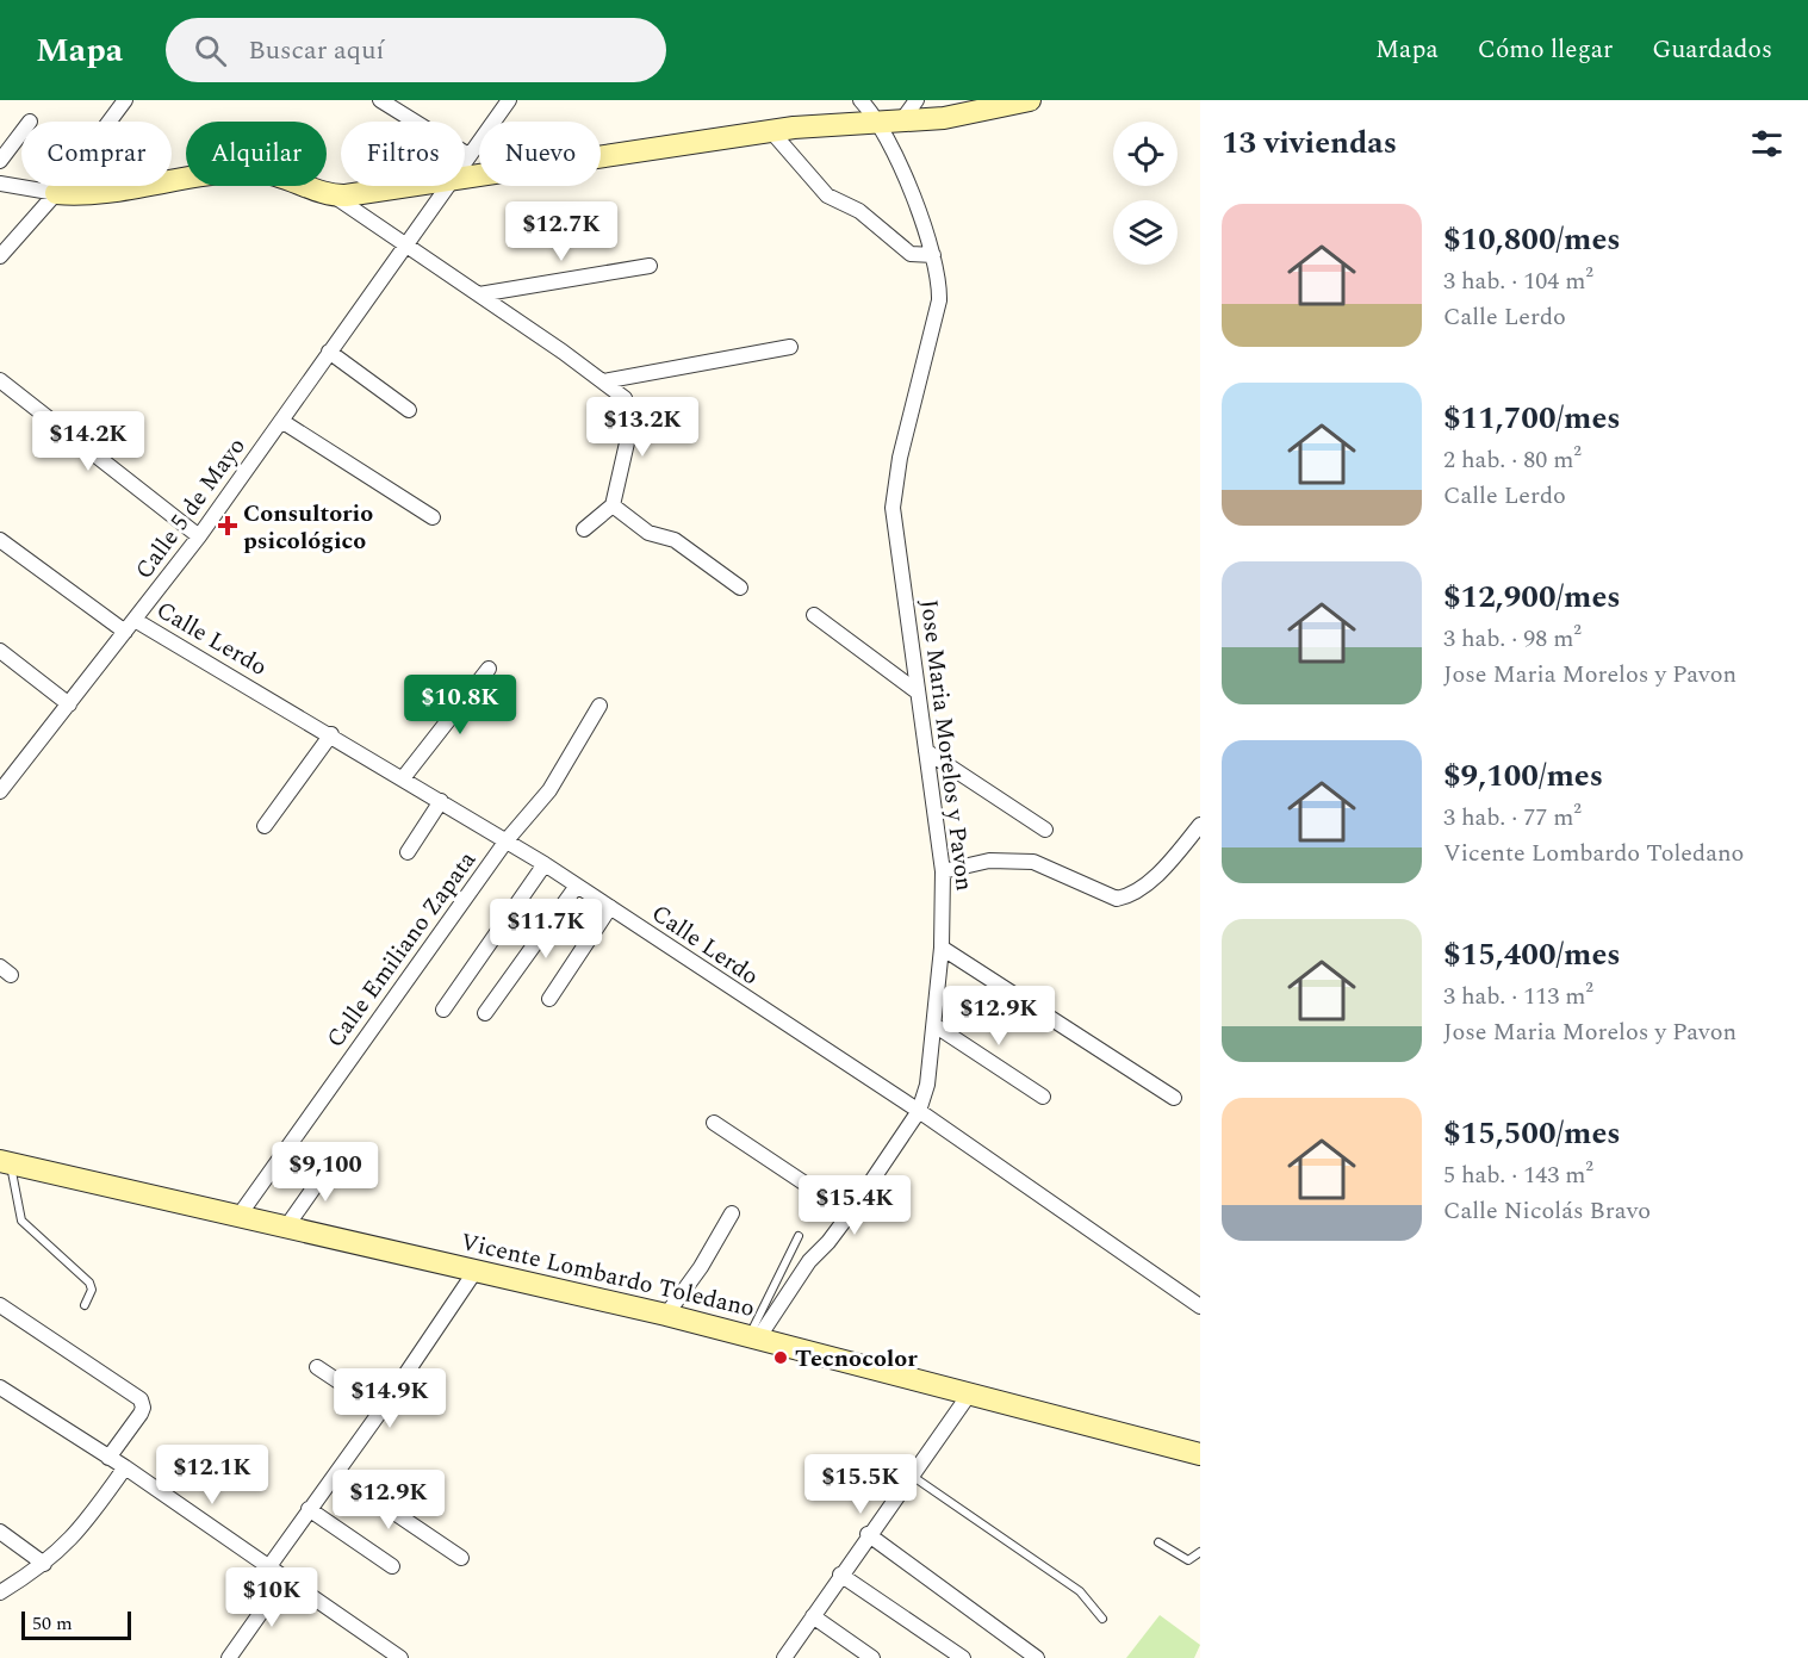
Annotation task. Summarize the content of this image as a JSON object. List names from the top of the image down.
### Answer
{
  "streets": {
    "main road": ["Vicente Lombardo Toledano"],
    "street": [
      "Calle 5 de Mayo",
      "Calle Lerdo",
      "Jose Maria Morelos y Pavon",
      "Calle Emiliano Zapata"
    ]
  },
  "crossings": [
    ["Calle 5 de Mayo", "Calle Lerdo"],
    ["Calle Lerdo", "Jose Maria Morelos y Pavon"],
    ["Calle Lerdo", "Calle Emiliano Zapata"],
    ["Jose Maria Morelos y Pavon", "Vicente Lombardo Toledano"],
    ["Calle Emiliano Zapata", "Vicente Lombardo Toledano"]
  ],
  "places": {
    "health": ["Consultorio psicológico"],
    "other": ["Tecnocolor"]
  },
  "scale_bar": "50 m",
  "page": {
    "header": "Mapa",
    "search": "Buscar aquí",
    "nav": ["Mapa", "Cómo llegar", "Guardados"],
    "heading": "13 viviendas",
    "chip": [
      "Comprar",
      "Alquilar",
      "Filtros",
      "Nuevo"
    ],
    "list": [
      {
        "name": "$10,800/mes",
        "note": "3 hab. · 104 m² · Calle Lerdo"
      },
      {
        "name": "$11,700/mes",
        "note": "2 hab. · 80 m² · Calle Lerdo"
      },
      {
        "name": "$12,900/mes",
        "note": "3 hab. · 98 m² · Jose Maria Morelos y Pavon"
      },
      {
        "name": "$9,100/mes",
        "note": "3 hab. · 77 m² · Vicente Lombardo Toledano"
      },
      {
        "name": "$15,400/mes",
        "note": "3 hab. · 113 m² · Jose Maria Morelos y Pavon"
      },
      {
        "name": "$15,500/mes",
        "note": "5 hab. · 143 m² · Calle Nicolás Bravo"
      }
    ],
    "price": [
      "$12.7K",
      "$13.2K",
      "$14.2K",
      "$10.8K",
      "$11.7K",
      "$12.9K",
      "$9,100",
      "$15.4K",
      "$14.9K",
      "$12.1K",
      "$15.5K",
      "$12.9K",
      "$10K"
    ],
    "scale": "50 m"
  }
}
